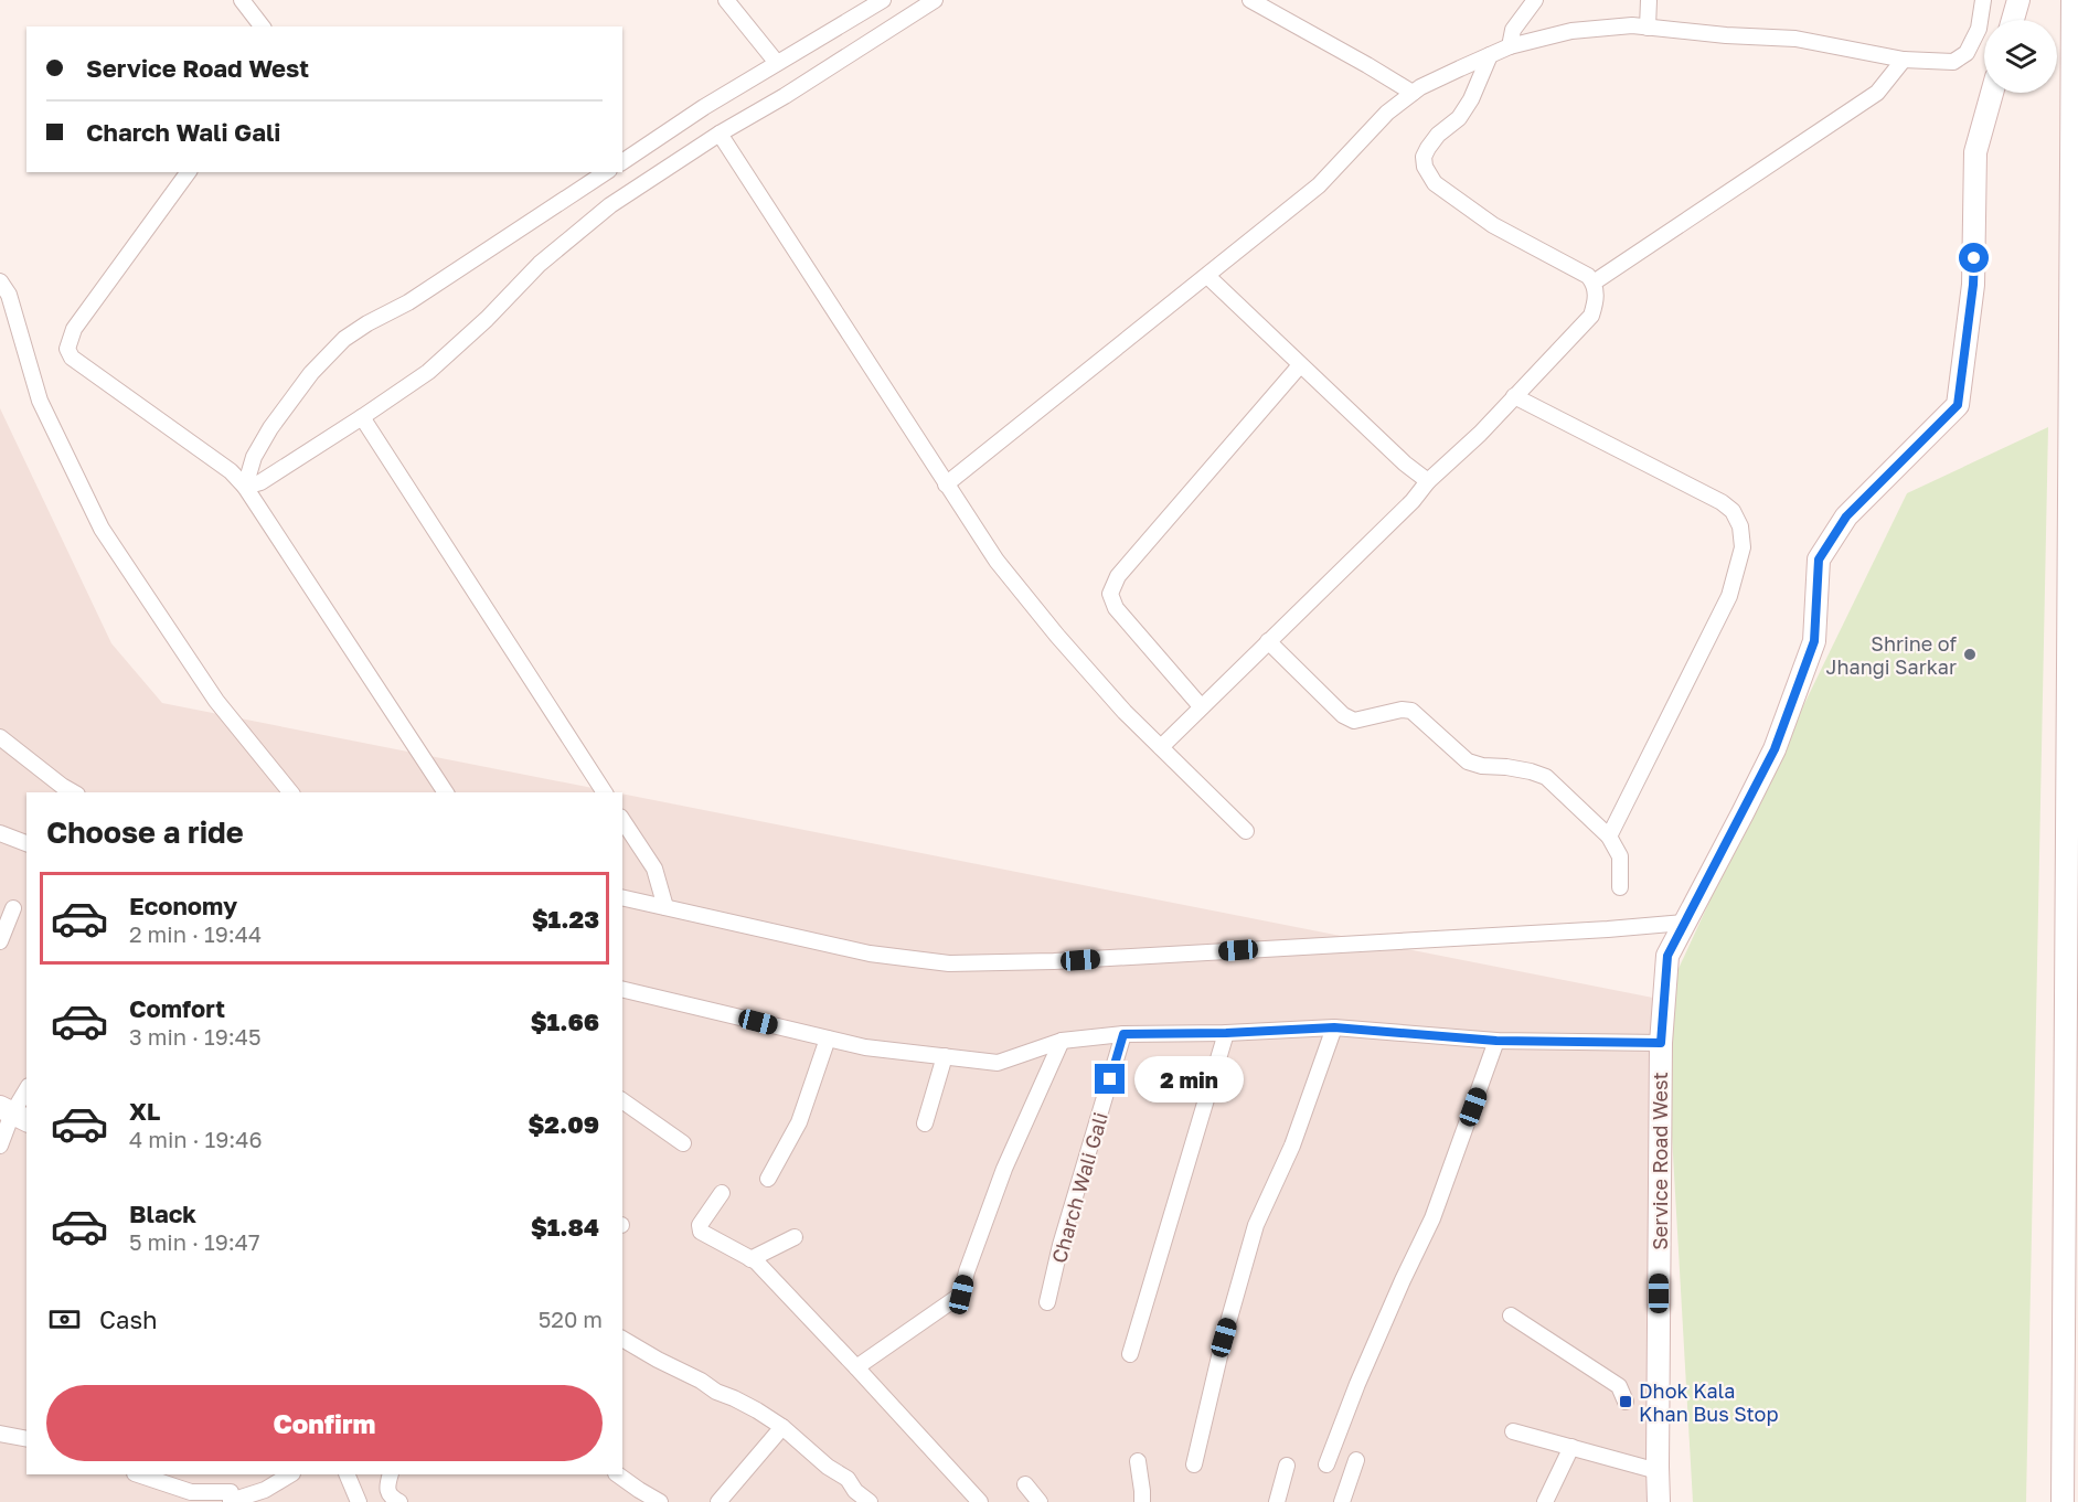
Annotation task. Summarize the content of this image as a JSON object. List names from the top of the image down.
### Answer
{
  "streets": {
    "street": ["Service Road West", "Charch Wali Gali"]
  },
  "places": {
    "other": ["Shrine of Jhangi Sarkar"],
    "transit": ["Dhok Kala Khan Bus Stop"]
  },
  "page": {
    "banner": ["Service Road West", "Charch Wali Gali"],
    "heading": "Choose a ride",
    "list": [
      {
        "name": "Economy",
        "note": "2 min · 19:44",
        "value": "$1.23"
      },
      {
        "name": "Comfort",
        "note": "3 min · 19:45",
        "value": "$1.66"
      },
      {
        "name": "XL",
        "note": "4 min · 19:46",
        "value": "$2.09"
      },
      {
        "name": "Black",
        "note": "5 min · 19:47",
        "value": "$1.84"
      }
    ],
    "bubble": "2 min",
    "pay": ["Cash", "520 m"],
    "buttons": "Confirm"
  }
}
